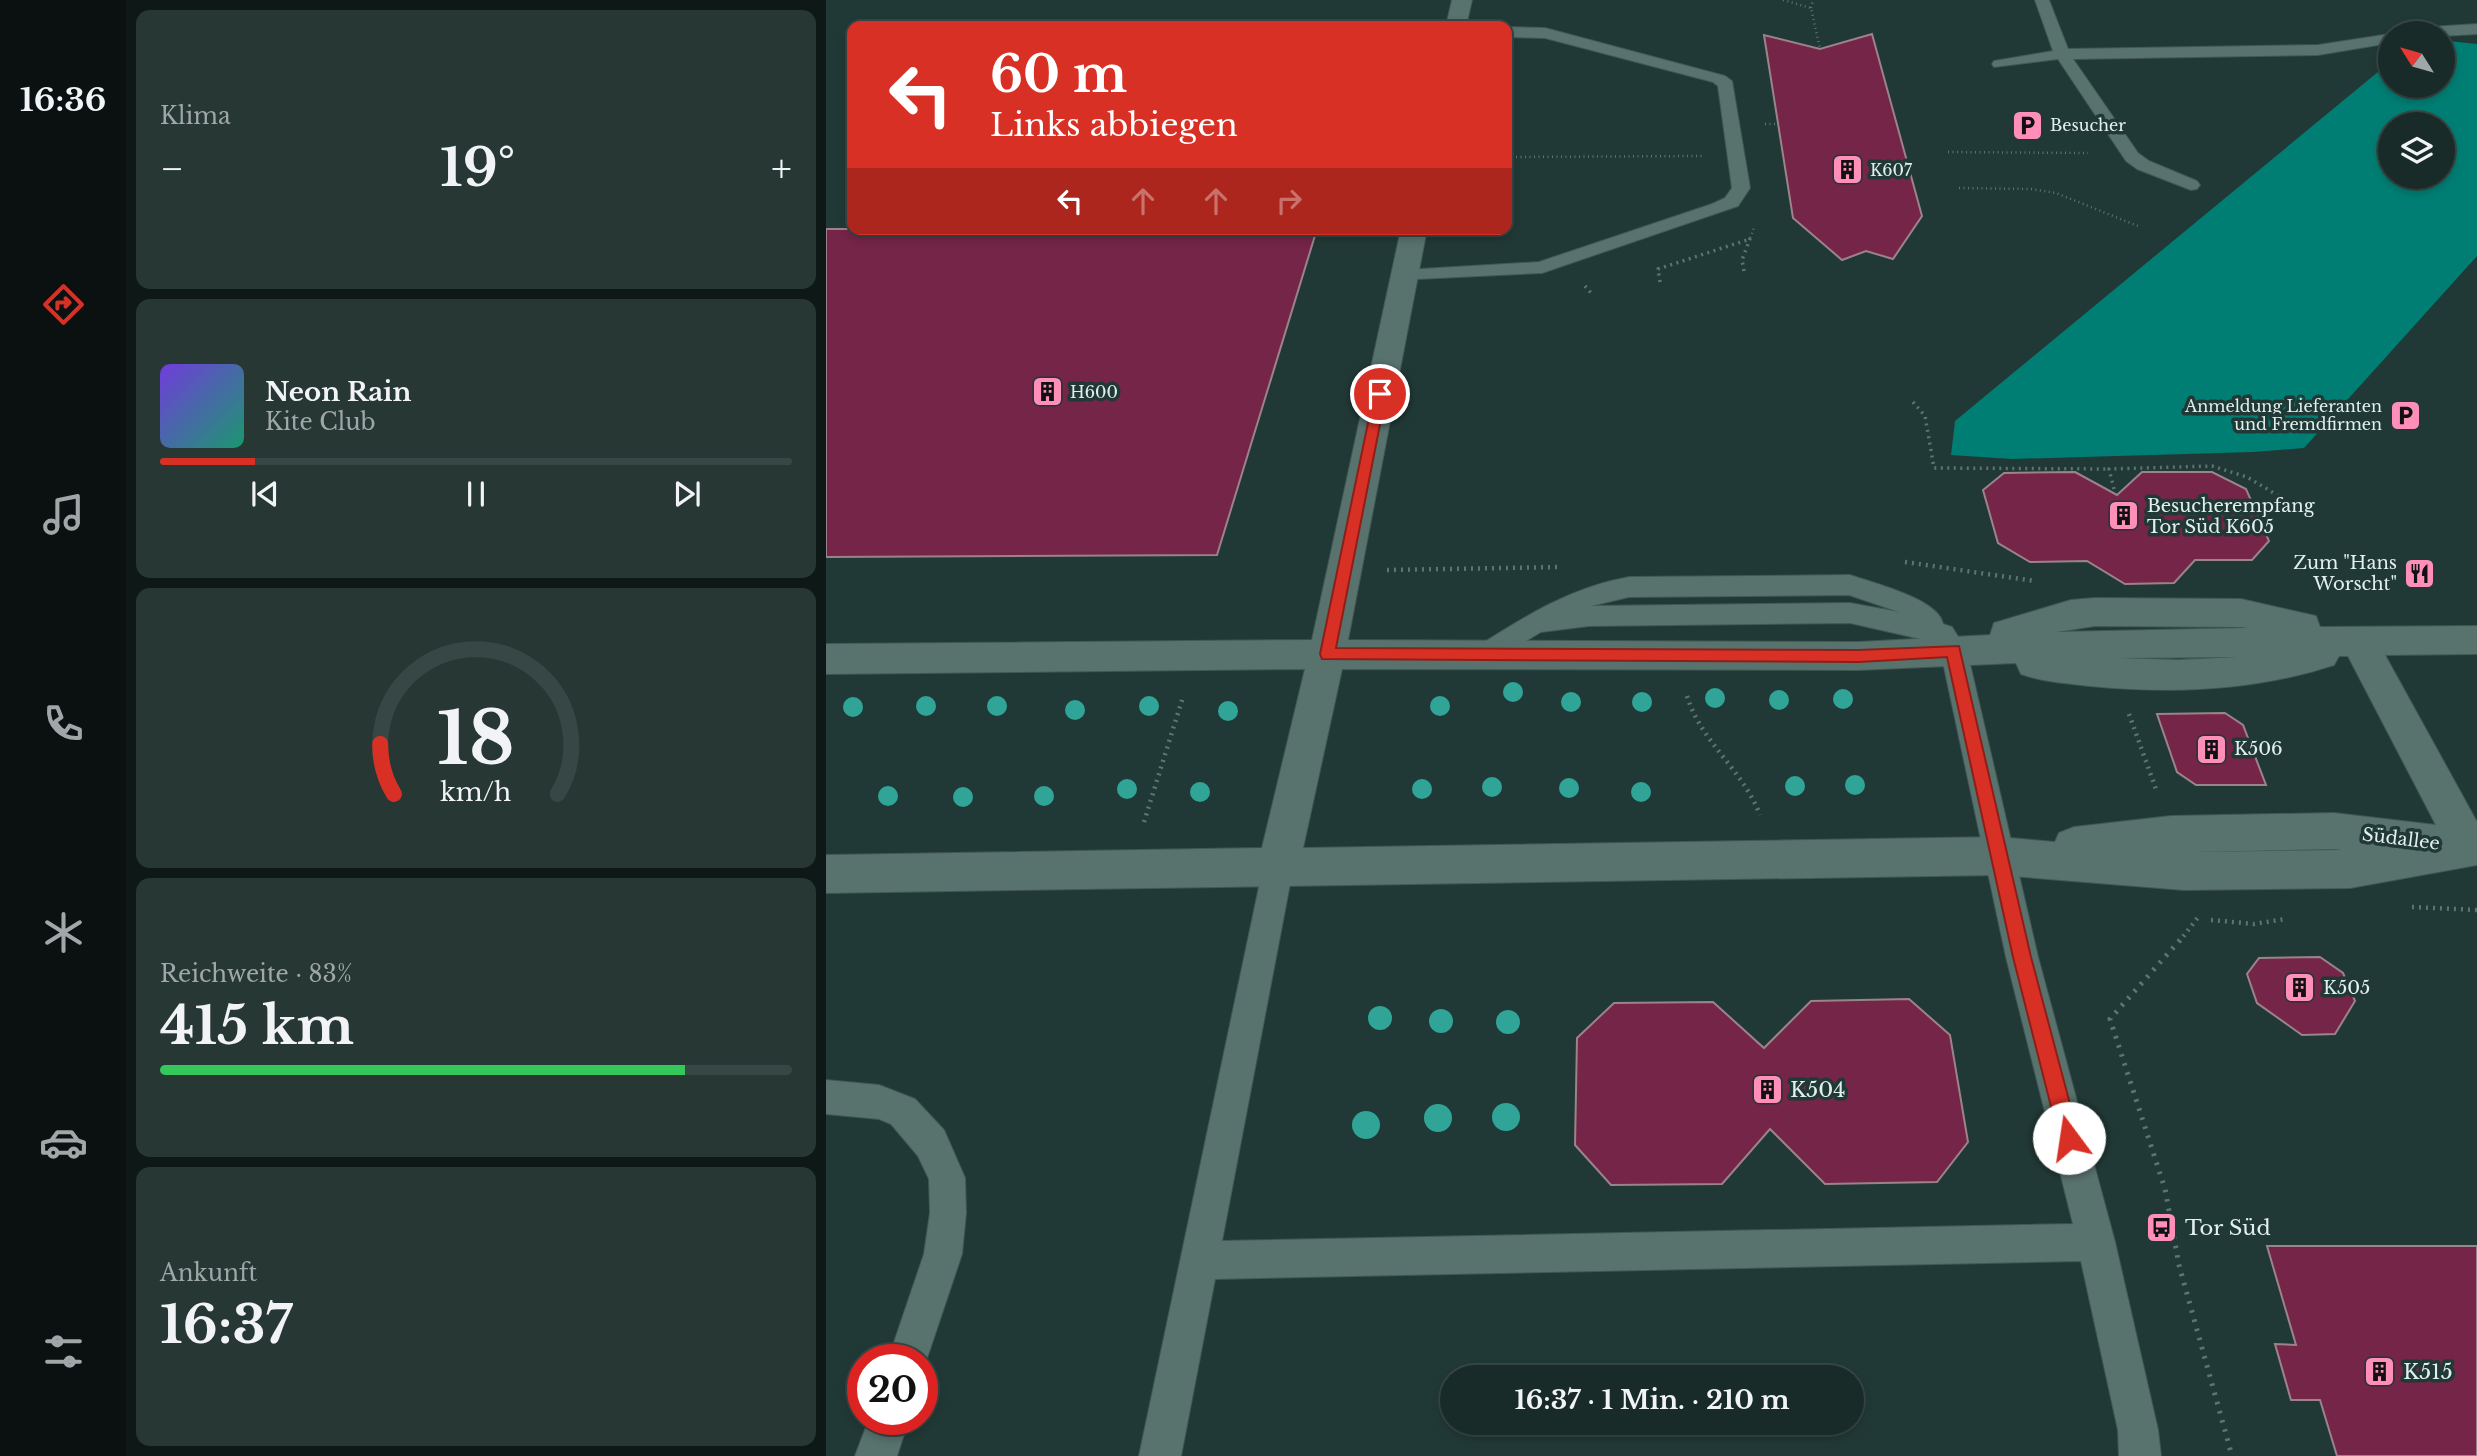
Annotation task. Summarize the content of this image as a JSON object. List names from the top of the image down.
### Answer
{
  "streets": {
    "street": ["Südallee"]
  },
  "places": {
    "parking": ["Besucher", "Anmeldung Lieferanten und Fremdfirmen"],
    "building": [
      "K607",
      "H600",
      "Besucherempfang Tor Süd K605",
      "K506",
      "K505",
      "K504",
      "K515"
    ],
    "restaurant": ["Zum \"Hans Worscht\""],
    "bus stop": ["Tor Süd"]
  },
  "north": "top left",
  "page": {
    "tabs": "16:36",
    "tile": [
      "Klima",
      ["Reichweite · 83%", "415 km"],
      ["Ankunft", "16:37"]
    ],
    "turn": ["60 m", "Links abbiegen"],
    "heat": ["−", "19°", "+"],
    "song": ["Neon Rain", "Kite Club"],
    "limit": "20",
    "trip": "16:37 · 1 Min. · 210 m",
    "gauge": ["18", "km/h"]
  }
}
